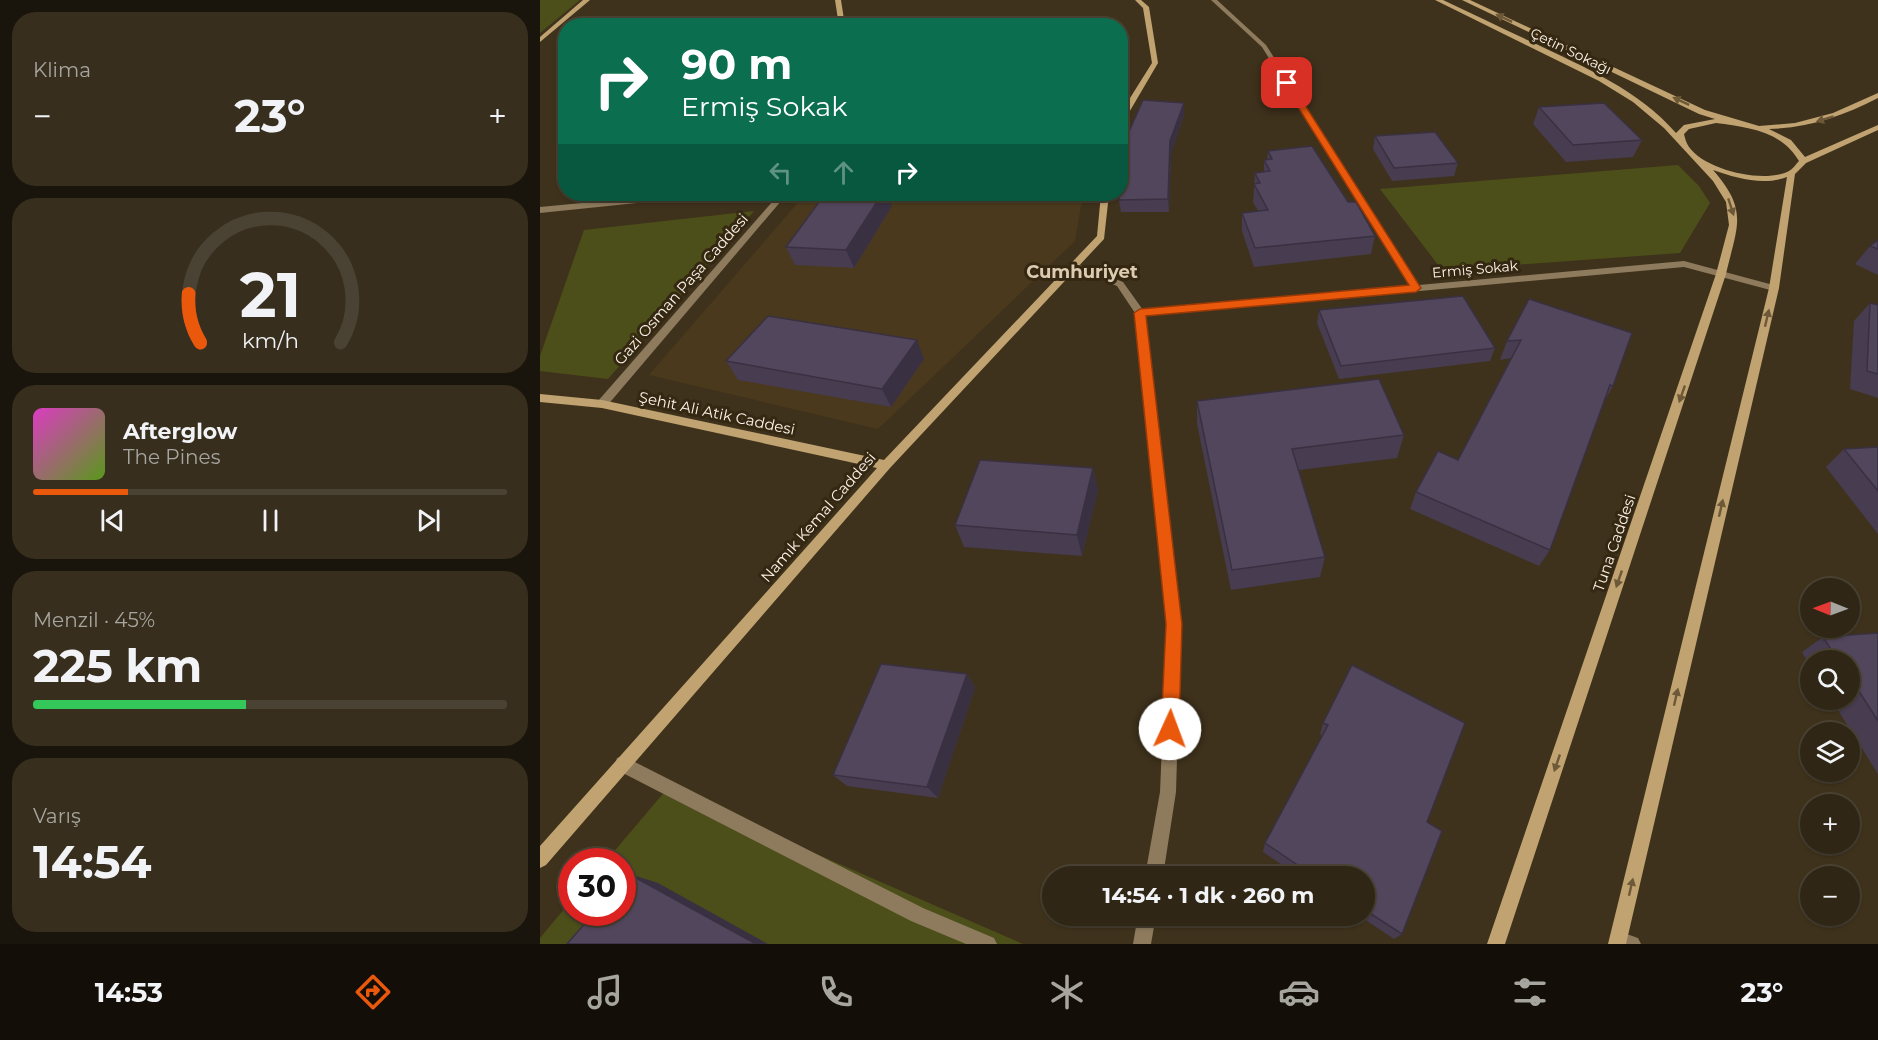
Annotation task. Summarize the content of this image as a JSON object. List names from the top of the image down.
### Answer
{
  "streets": {
    "street": [
      "Çetin Sokağı",
      "Ermiş Sokak",
      "Gazi Osman Paşa Caddesi",
      "Şehit Ali Atik Caddesi",
      "Namık Kemal Caddesi",
      "Tuna Caddesi"
    ]
  },
  "crossings": [
    ["Çetin Sokağı", "Tuna Caddesi"],
    ["Ermiş Sokak", "Tuna Caddesi"],
    ["Gazi Osman Paşa Caddesi", "Şehit Ali Atik Caddesi"],
    ["Şehit Ali Atik Caddesi", "Namık Kemal Caddesi"]
  ],
  "districts": ["Cumhuriyet"],
  "north": "left",
  "page": {
    "tile": [
      "Klima",
      ["Menzil · 45%", "225 km"],
      ["Varış", "14:54"]
    ],
    "turn": ["90 m", "Ermiş Sokak"],
    "heat": ["−", "23°", "+"],
    "song": ["Afterglow", "The Pines"],
    "map_buttons": ["+", "−"],
    "limit": "30",
    "trip": "14:54 · 1 dk · 260 m",
    "tabs": ["14:53", "23°"],
    "gauge": ["21", "km/h"]
  }
}
